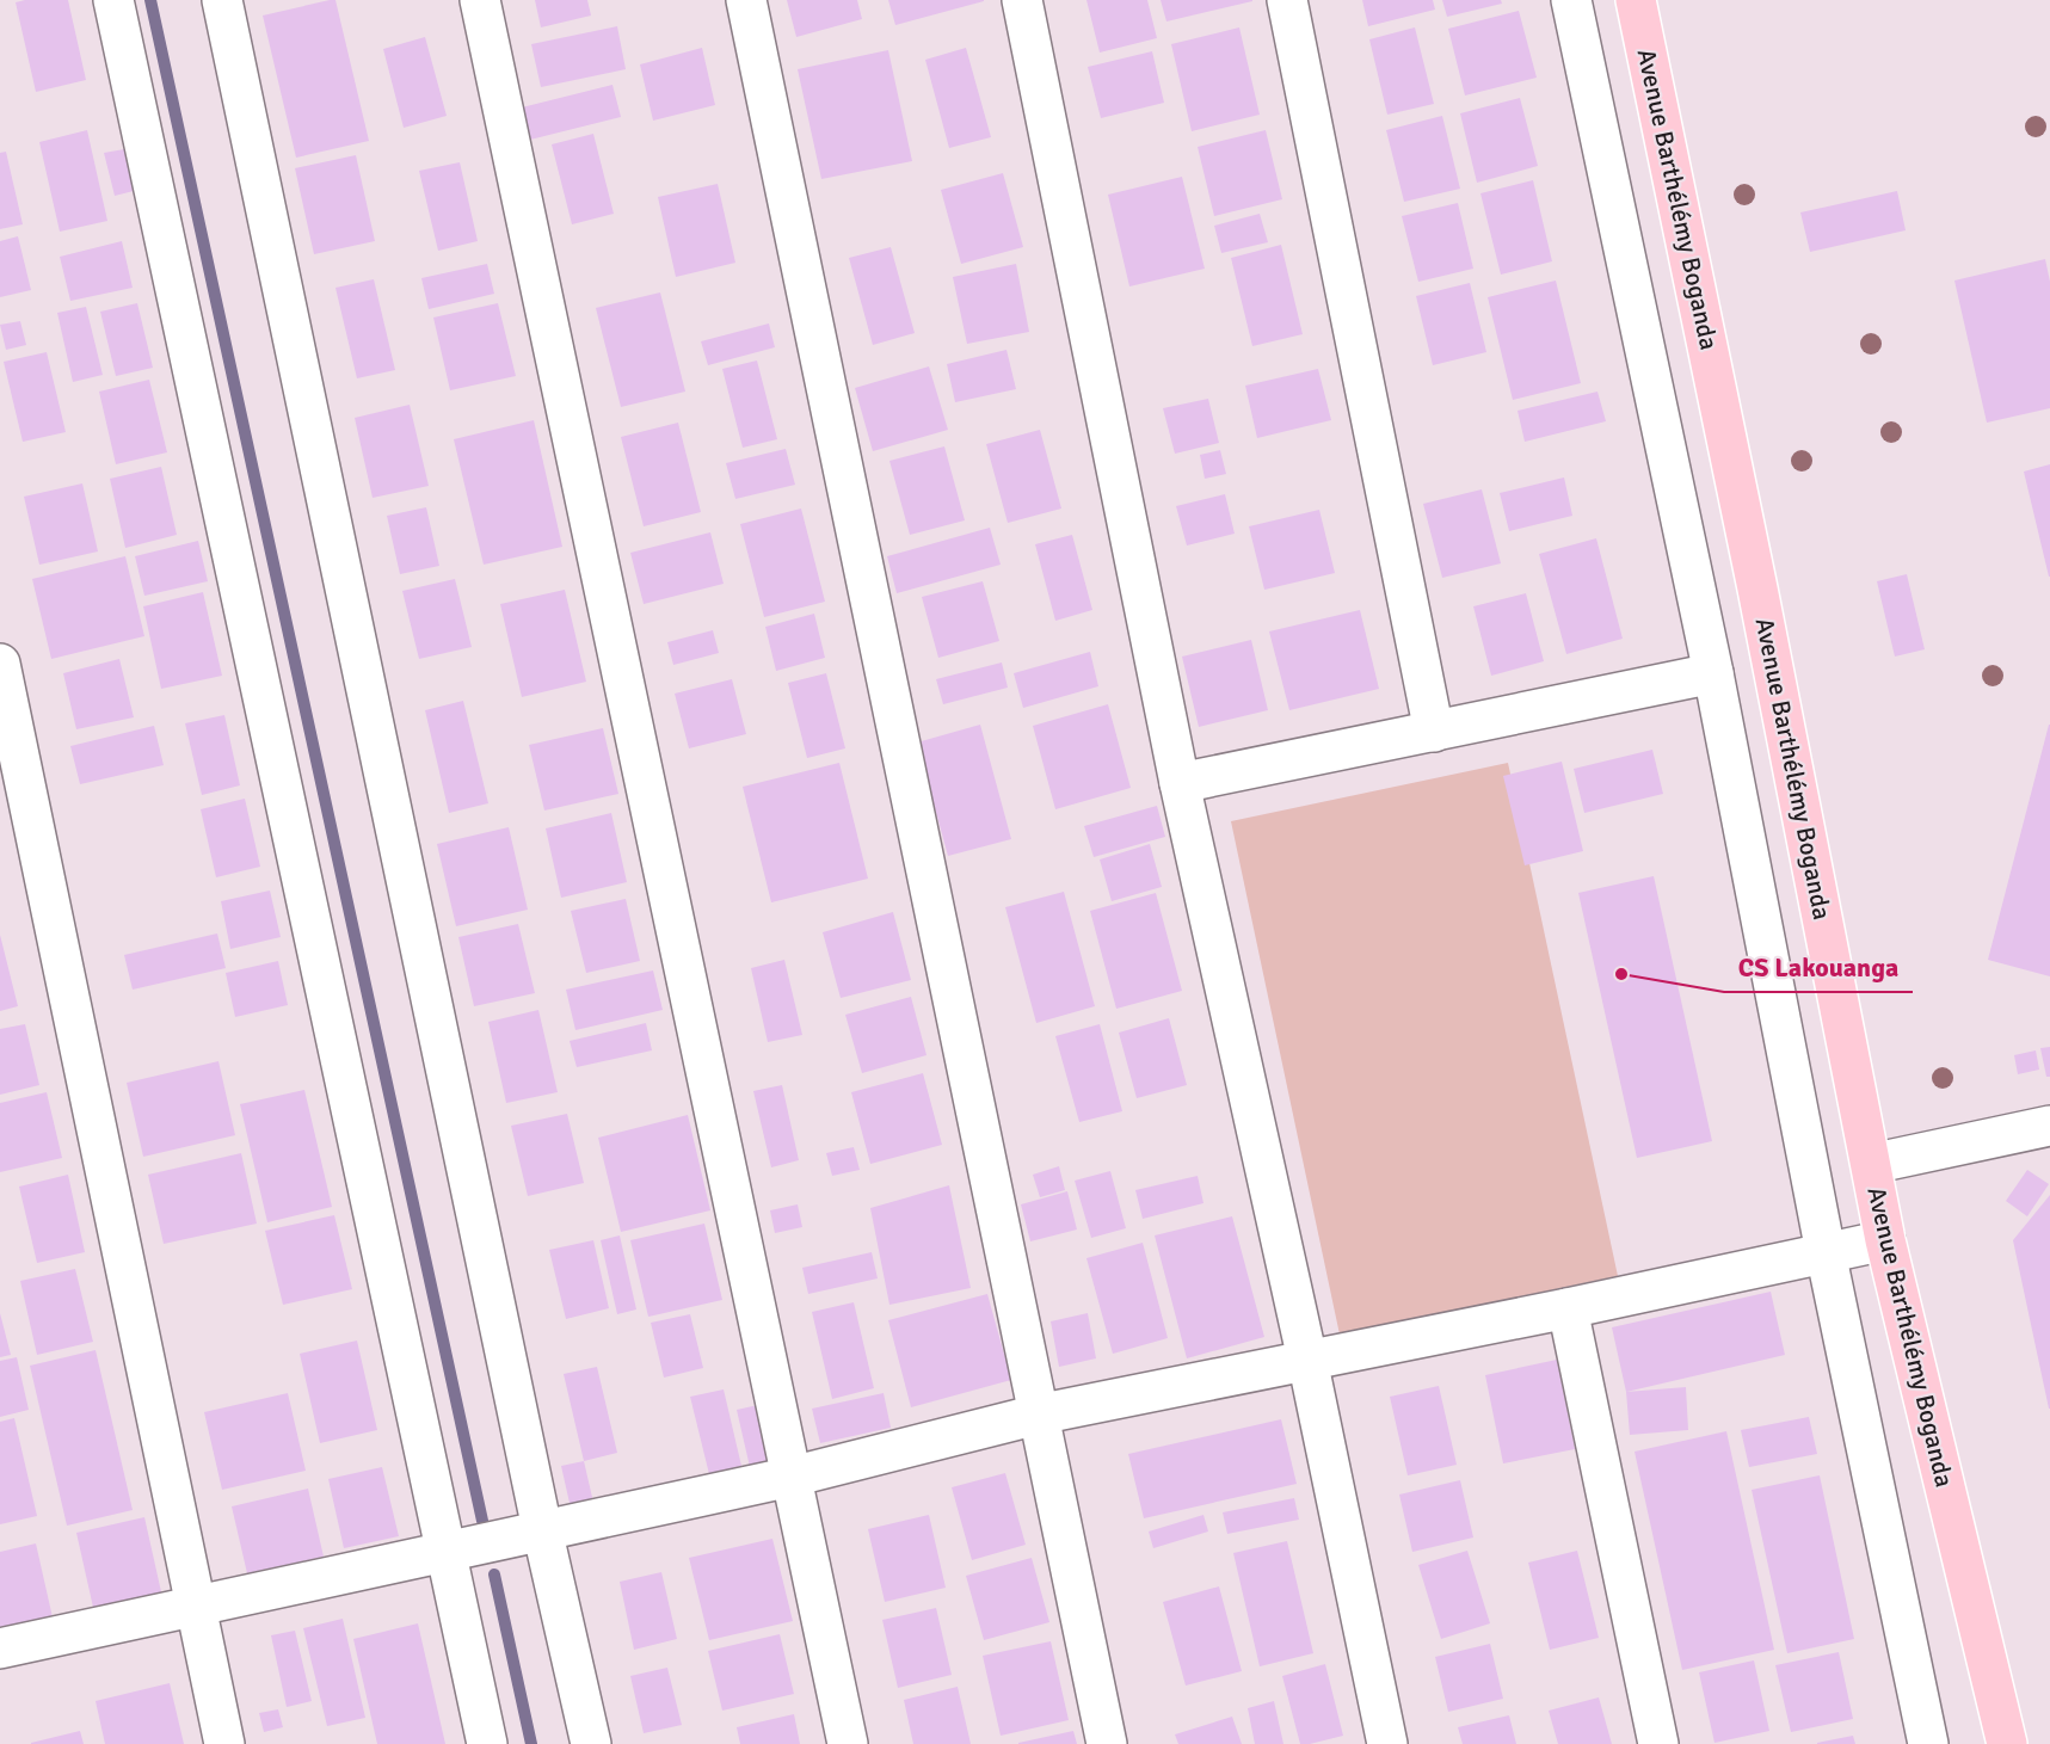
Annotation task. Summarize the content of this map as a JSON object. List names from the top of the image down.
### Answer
{
  "streets": {
    "main road": ["Avenue Barthélémy Boganda"]
  },
  "places": ["CS Lakouanga"]
}
